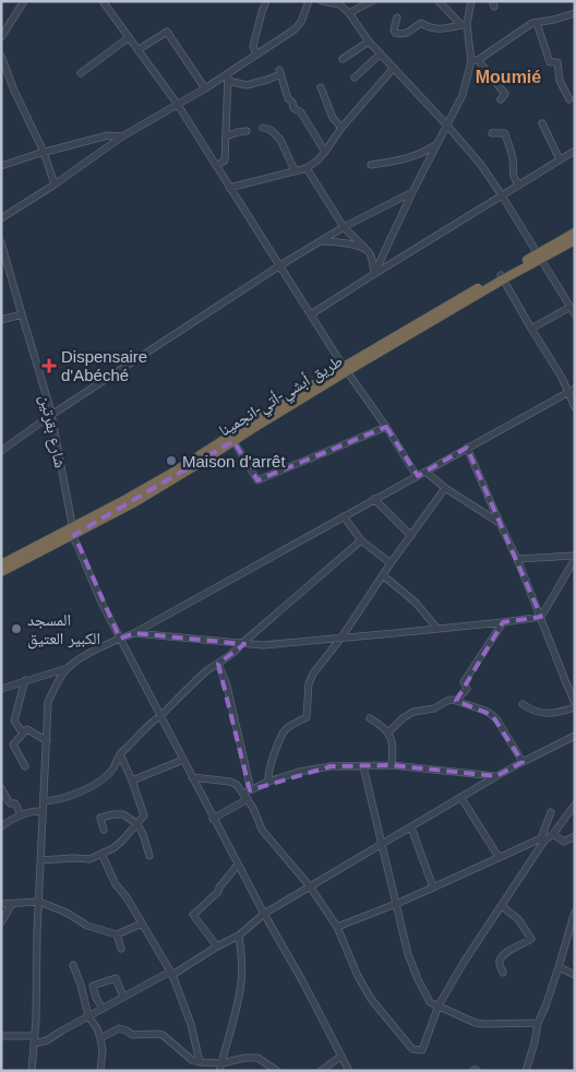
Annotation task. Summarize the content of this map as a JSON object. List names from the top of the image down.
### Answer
{
  "streets": {
    "street": ["شارع بقرتين"]
  },
  "districts": ["Moumié"],
  "places": {
    "health": ["Dispensaire d'Abéché"],
    "other": ["Maison d'arrêt", "المسجد الكبير العتيق"]
  }
}
